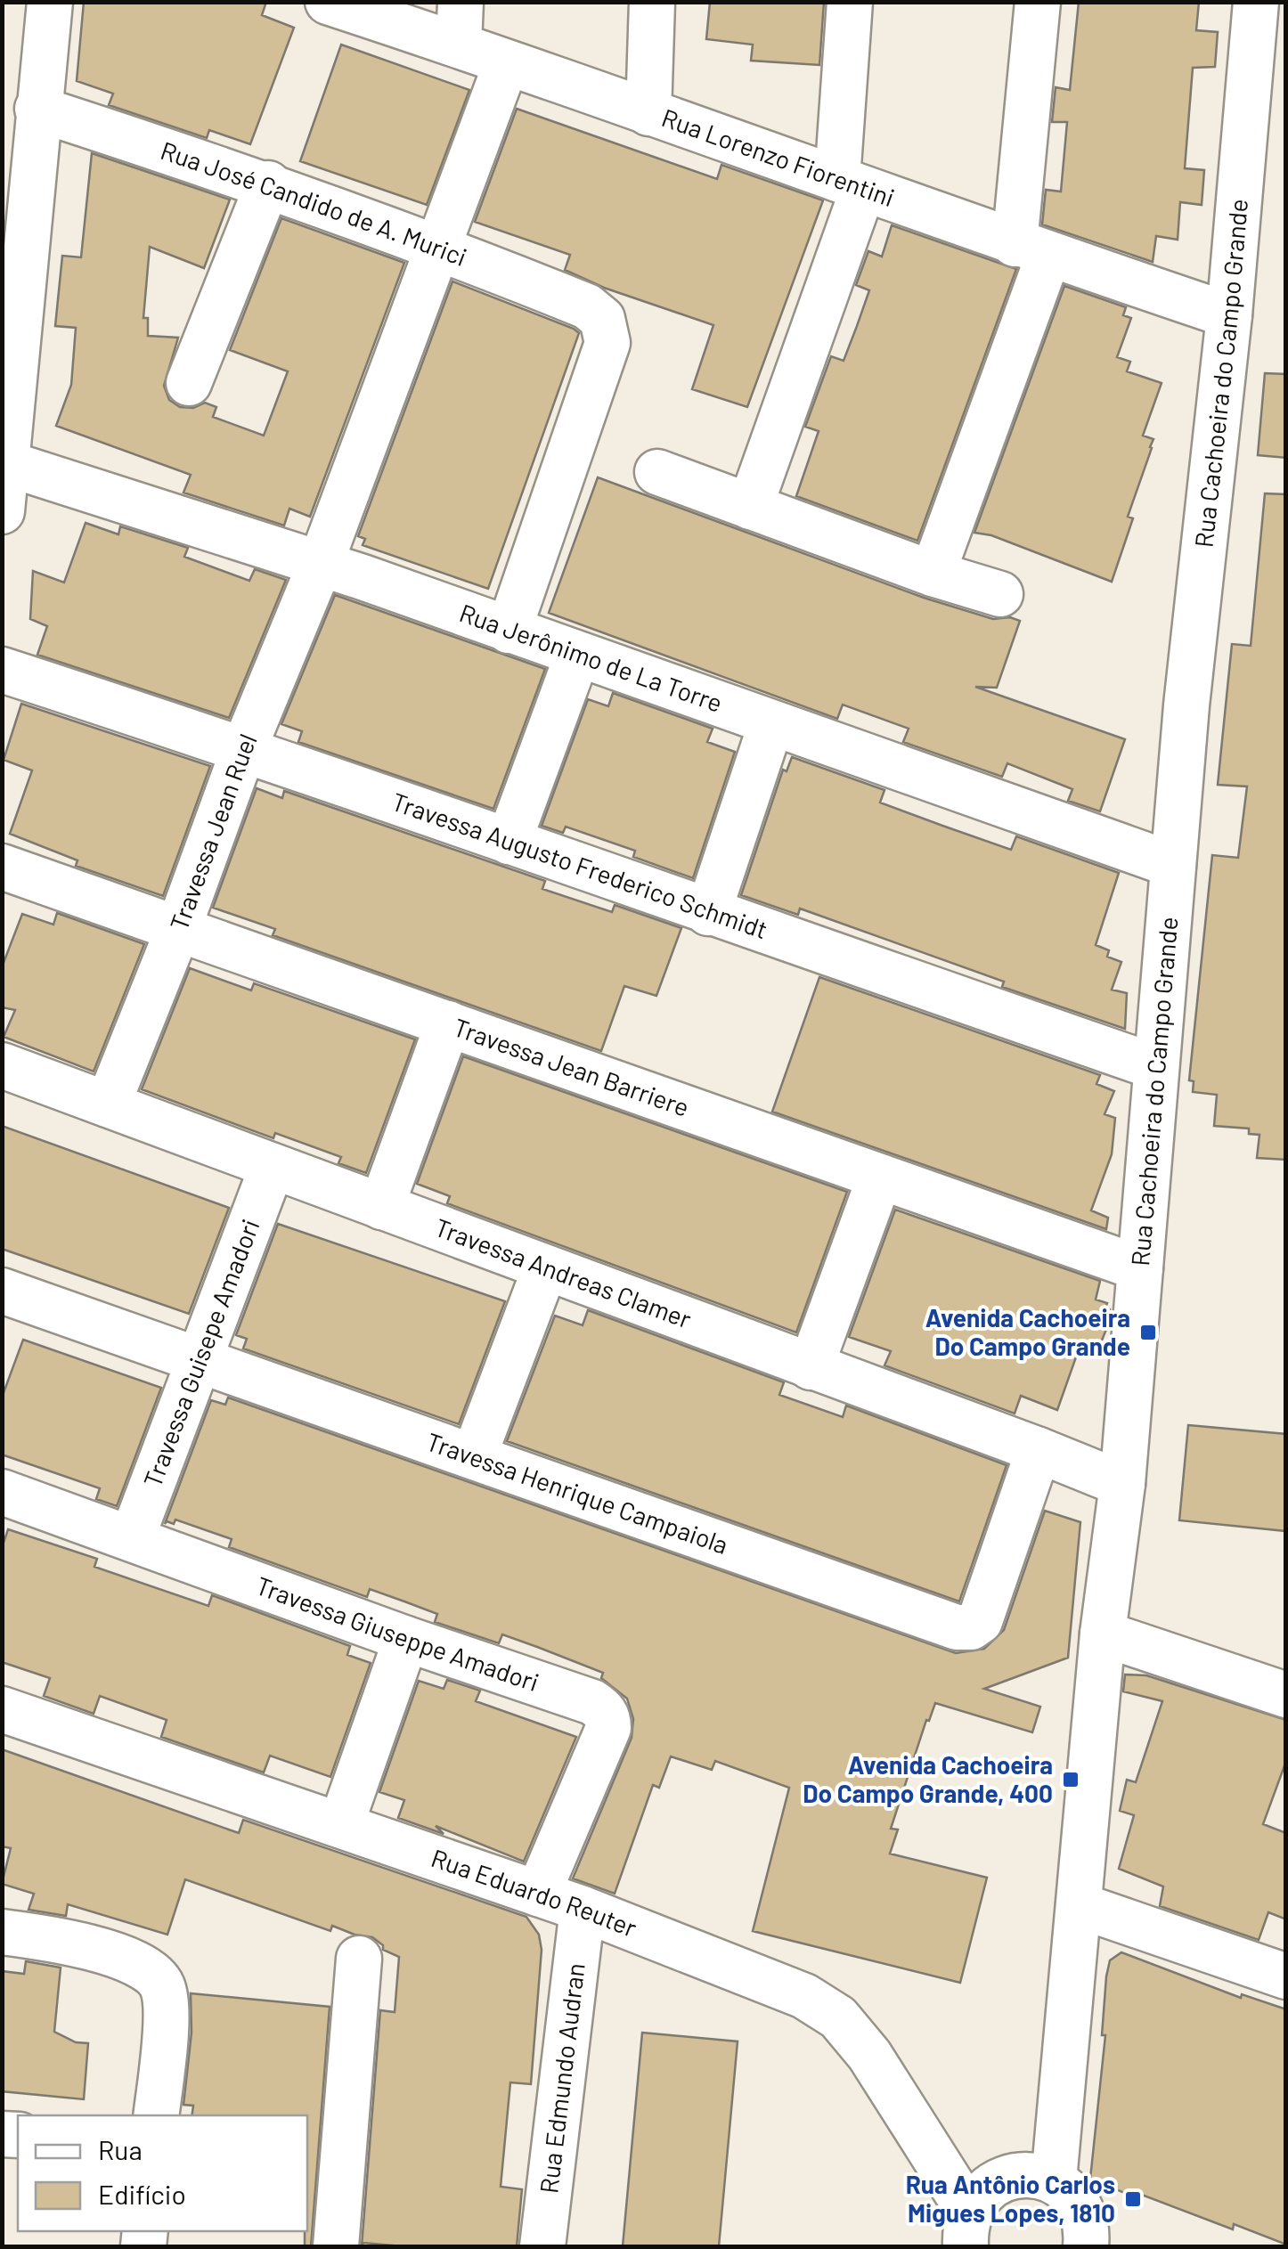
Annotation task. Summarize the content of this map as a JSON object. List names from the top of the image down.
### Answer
{
  "streets": {
    "street": [
      "Rua Lorenzo Fiorentini",
      "Rua José Candido de A. Murici",
      "Rua Cachoeira do Campo Grande",
      "Rua Jerônimo de La Torre",
      "Travessa Jean Ruel",
      "Travessa Augusto Frederico Schmidt",
      "Travessa Jean Barriere",
      "Travessa Andreas Clamer",
      "Travessa Guisepe Amadori",
      "Travessa Henrique Campaiola",
      "Travessa Giuseppe Amadori",
      "Rua Eduardo Reuter",
      "Rua Edmundo Audran"
    ]
  },
  "crossings": [
    ["Rua Lorenzo Fiorentini", "Rua Cachoeira do Campo Grande"],
    ["Rua Lorenzo Fiorentini", "Travessa Jean Ruel"],
    ["Rua José Candido de A. Murici", "Rua Jerônimo de La Torre"],
    ["Rua José Candido de A. Murici", "Travessa Jean Ruel"],
    ["Rua Cachoeira do Campo Grande", "Rua Jerônimo de La Torre"],
    ["Rua Cachoeira do Campo Grande", "Travessa Augusto Frederico Schmidt"],
    ["Rua Cachoeira do Campo Grande", "Travessa Jean Barriere"],
    ["Rua Cachoeira do Campo Grande", "Travessa Andreas Clamer"],
    ["Rua Jerônimo de La Torre", "Travessa Jean Ruel"],
    ["Travessa Jean Ruel", "Travessa Augusto Frederico Schmidt"],
    ["Travessa Jean Ruel", "Travessa Jean Barriere"],
    ["Travessa Jean Ruel", "Travessa Andreas Clamer"],
    ["Travessa Andreas Clamer", "Travessa Guisepe Amadori"],
    ["Travessa Andreas Clamer", "Travessa Henrique Campaiola"],
    ["Travessa Guisepe Amadori", "Travessa Henrique Campaiola"],
    ["Travessa Guisepe Amadori", "Travessa Giuseppe Amadori"],
    ["Travessa Giuseppe Amadori", "Rua Eduardo Reuter"],
    ["Rua Eduardo Reuter", "Rua Edmundo Audran"]
  ],
  "places": {
    "transit": ["Avenida Cachoeira Do Campo Grande", "Avenida Cachoeira Do Campo Grande, 400", "Rua Antônio Carlos Migues Lopes, 1810"]
  },
  "legend": ["Rua", "Edifício"]
}
